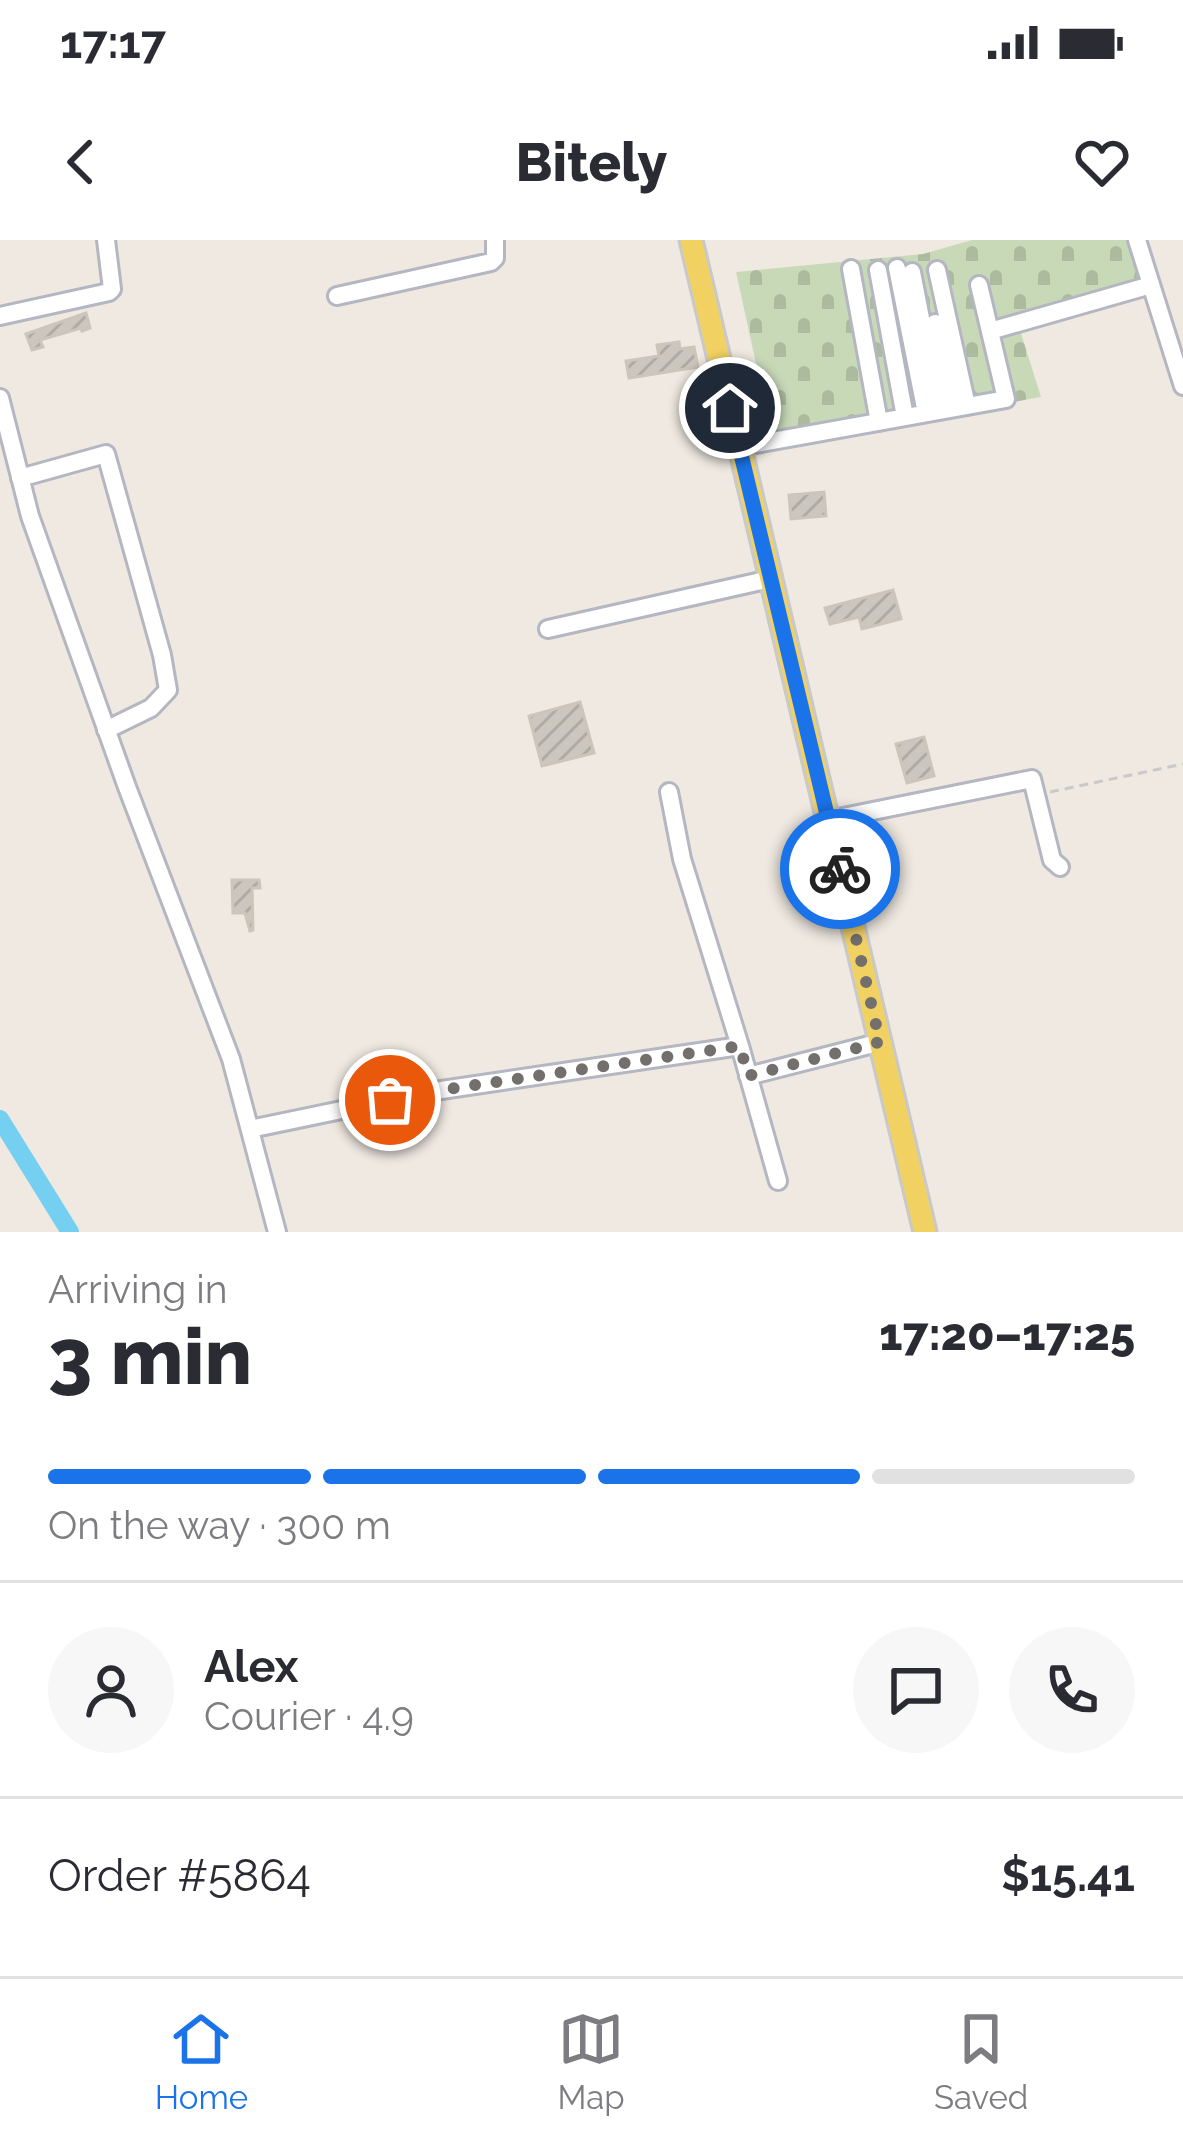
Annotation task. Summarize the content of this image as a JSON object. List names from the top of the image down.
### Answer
{
  "page": {
    "status": "17:17",
    "header": "Bitely",
    "heading": ["3 min", "Arriving in", "17:20–17:25"],
    "panel": [
      "Alex",
      "Courier · 4.9",
      "Order #5864",
      "$15.41"
    ],
    "bar": "On the way · 300 m",
    "tabs": ["Home", "Map", "Saved"]
  }
}
